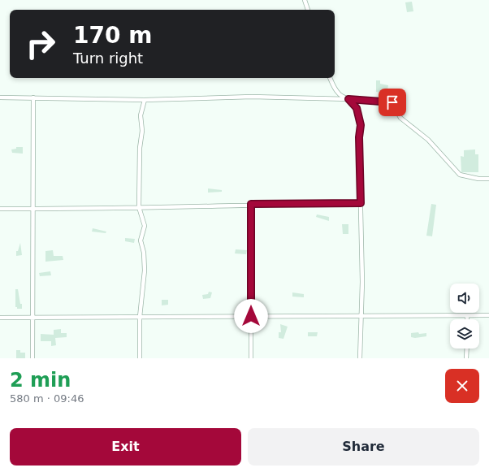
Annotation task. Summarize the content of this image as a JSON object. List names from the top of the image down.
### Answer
{
  "page": {
    "turn": ["170 m", "Turn right"],
    "heading": ["2 min", "580 m · 09:46"],
    "buttons": ["Exit", "Share"]
  }
}
